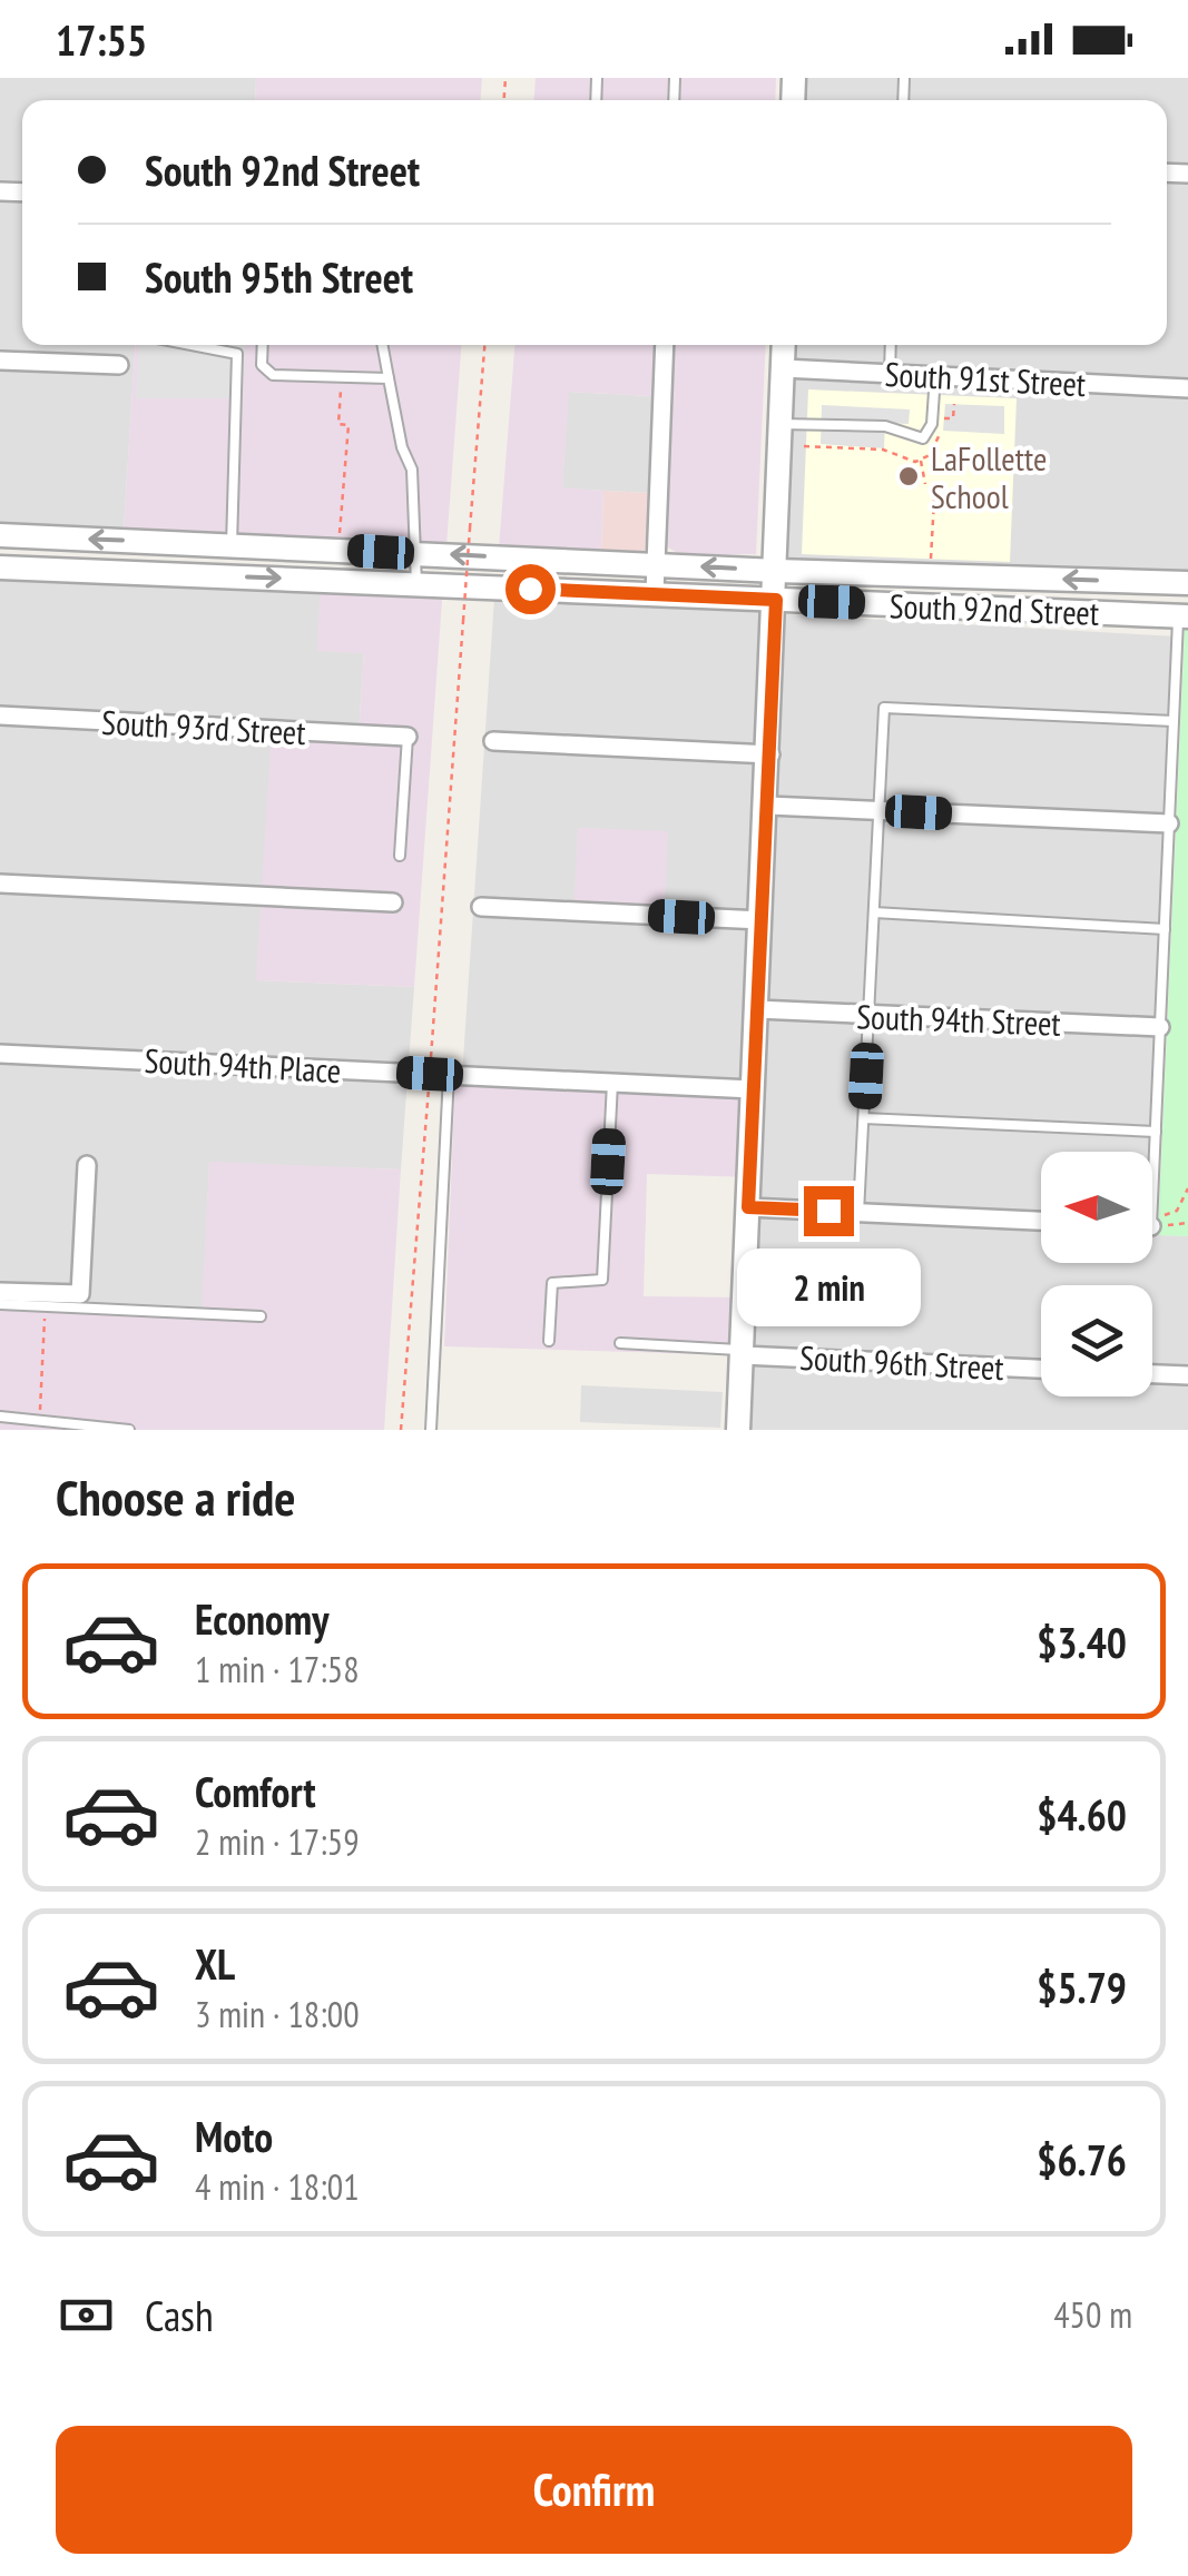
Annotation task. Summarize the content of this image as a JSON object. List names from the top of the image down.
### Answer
{
  "streets": {
    "street": [
      "South 91st Street",
      "South 92nd Street",
      "South 93rd Street",
      "South 94th Street",
      "South 94th Place",
      "South 96th Street"
    ]
  },
  "places": ["LaFollette School"],
  "north": "left",
  "page": {
    "status": "17:55",
    "banner": ["South 92nd Street", "South 95th Street"],
    "bubble": "2 min",
    "heading": "Choose a ride",
    "list": [
      {
        "name": "Economy",
        "note": "1 min · 17:58",
        "value": "$3.40"
      },
      {
        "name": "Comfort",
        "note": "2 min · 17:59",
        "value": "$4.60"
      },
      {
        "name": "XL",
        "note": "3 min · 18:00",
        "value": "$5.79"
      },
      {
        "name": "Moto",
        "note": "4 min · 18:01",
        "value": "$6.76"
      }
    ],
    "pay": ["Cash", "450 m"],
    "buttons": "Confirm"
  }
}
